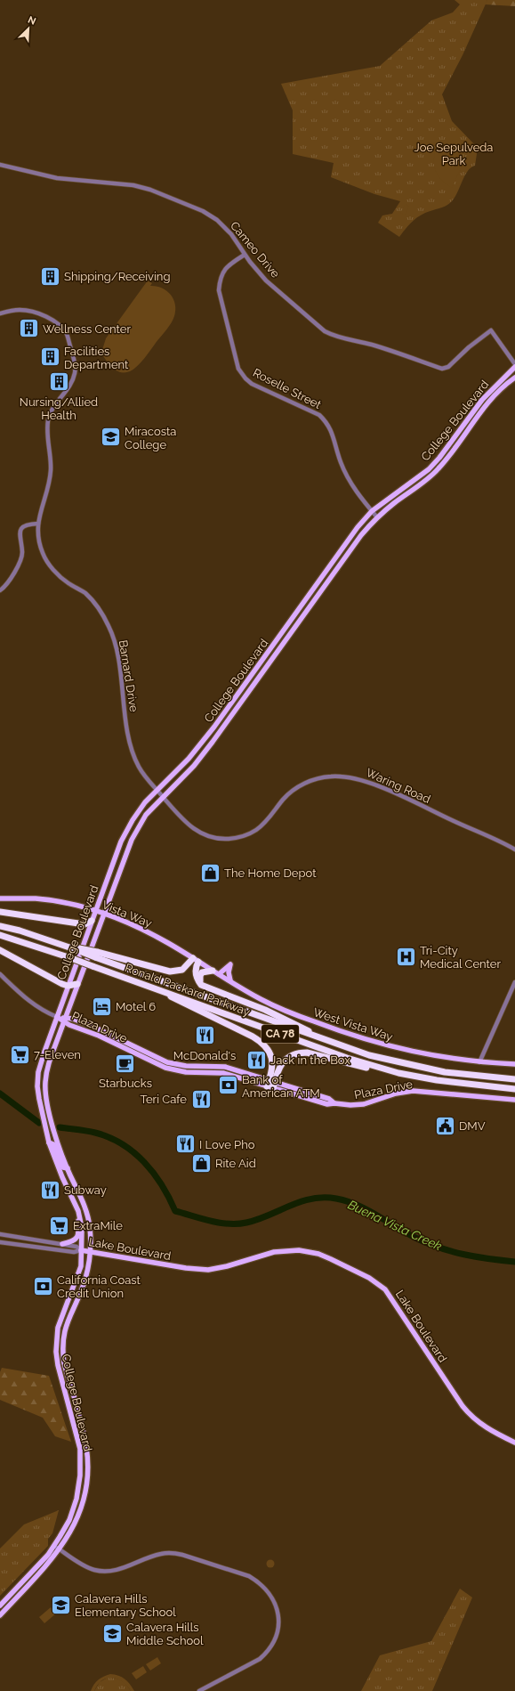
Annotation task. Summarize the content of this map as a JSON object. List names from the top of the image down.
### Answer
{
  "streets": {
    "highway": ["Ronald Packard Parkway", "CA 78"],
    "main road": [
      "College Boulevard",
      "Vista Way",
      "West Vista Way",
      "Plaza Drive",
      "Lake Boulevard"
    ],
    "street": [
      "Cameo Drive",
      "Roselle Street",
      "Barnard Drive",
      "Waring Road"
    ]
  },
  "crossings": [
    ["Cameo Drive", "Roselle Street"],
    ["Roselle Street", "College Boulevard"],
    ["College Boulevard", "Barnard Drive"],
    ["College Boulevard", "Waring Road"],
    ["College Boulevard", "Vista Way"],
    ["College Boulevard", "Plaza Drive"],
    ["College Boulevard", "Lake Boulevard"],
    ["Barnard Drive", "Waring Road"],
    ["Vista Way", "West Vista Way"]
  ],
  "water": ["Buena Vista Creek"],
  "parks": ["Joe Sepulveda Park"],
  "places": {
    "building": [
      "Shipping/Receiving",
      "Wellness Center",
      "Facilities Department",
      "Nursing/Allied Health"
    ],
    "school or university": ["Miracosta College", "Calavera Hills Elementary School", "Calavera Hills Middle School"],
    "shop": ["The Home Depot", "Rite Aid"],
    "hospital": ["Tri-City Medical Center"],
    "hotel": ["Motel 6"],
    "restaurant": [
      "McDonald's",
      "Jack in the Box",
      "Teri Cafe",
      "I Love Pho",
      "Subway"
    ],
    "supermarket": ["7-Eleven", "ExtraMile"],
    "cafe": ["Starbucks"],
    "bank": ["Bank of American ATM", "California Coast Credit Union"],
    "public building": ["DMV"]
  },
  "north": "top right"
}
